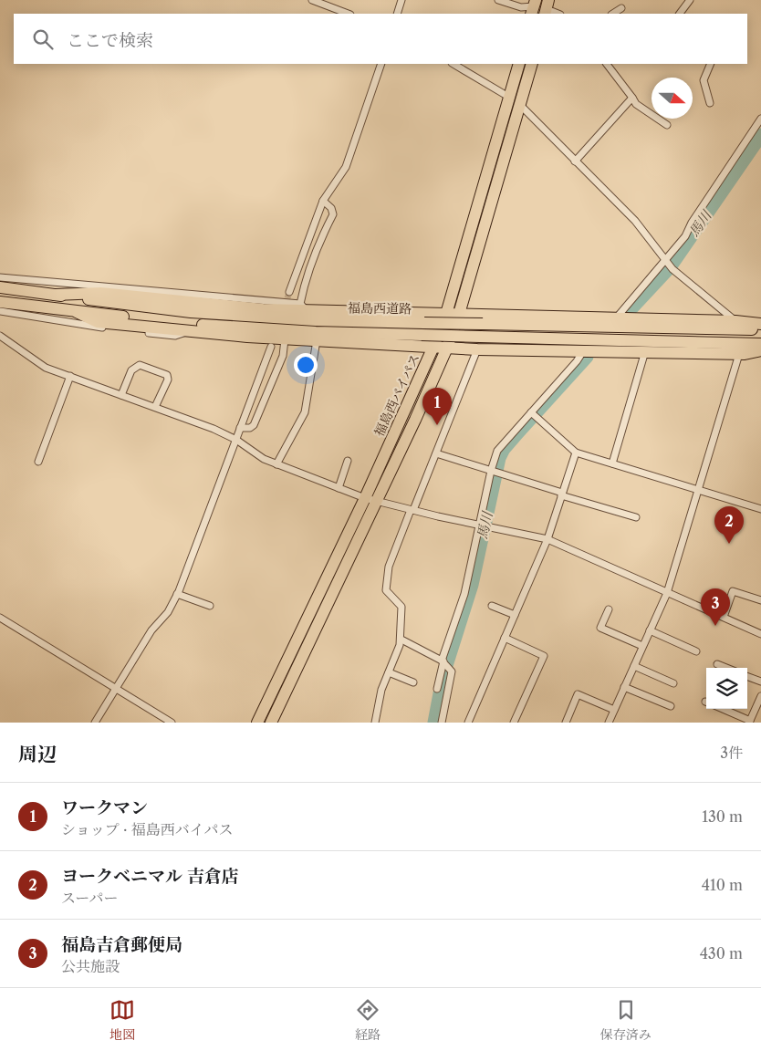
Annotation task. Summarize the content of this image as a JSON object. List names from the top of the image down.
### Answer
{
  "streets": {
    "highway": ["福島西道路", "福島西バイパス"]
  },
  "water": ["馬川"],
  "north": "right",
  "page": {
    "search": "ここで検索",
    "pins": ["1", "2", "3"],
    "heading": ["周辺", "3件"],
    "list": [
      {
        "mark": "1",
        "name": "ワークマン",
        "note": "ショップ · 福島西バイパス",
        "value": "130 m"
      },
      {
        "mark": "2",
        "name": "ヨークベニマル 吉倉店",
        "note": "スーパー",
        "value": "410 m"
      },
      {
        "mark": "3",
        "name": "福島吉倉郵便局",
        "note": "公共施設",
        "value": "430 m"
      }
    ],
    "nav": ["地図", "経路", "保存済み"]
  }
}
